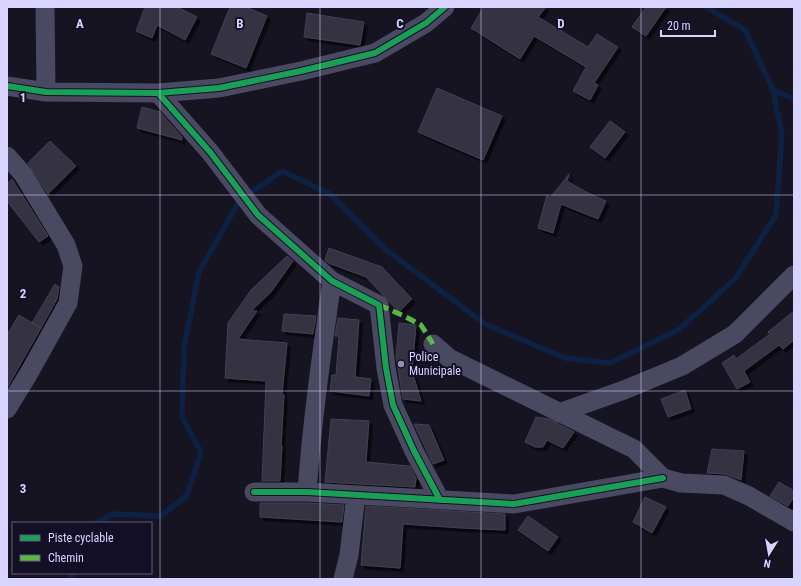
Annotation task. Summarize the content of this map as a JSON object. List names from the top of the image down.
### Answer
{
  "places": ["Police Municipale"],
  "legend": ["Piste cyclable", "Chemin"],
  "scale_bar": "20 m",
  "north": "bottom",
  "grid": {
    "columns": [
      "A",
      "B",
      "C",
      "D"
    ],
    "rows": ["1", "2", "3"]
  }
}
